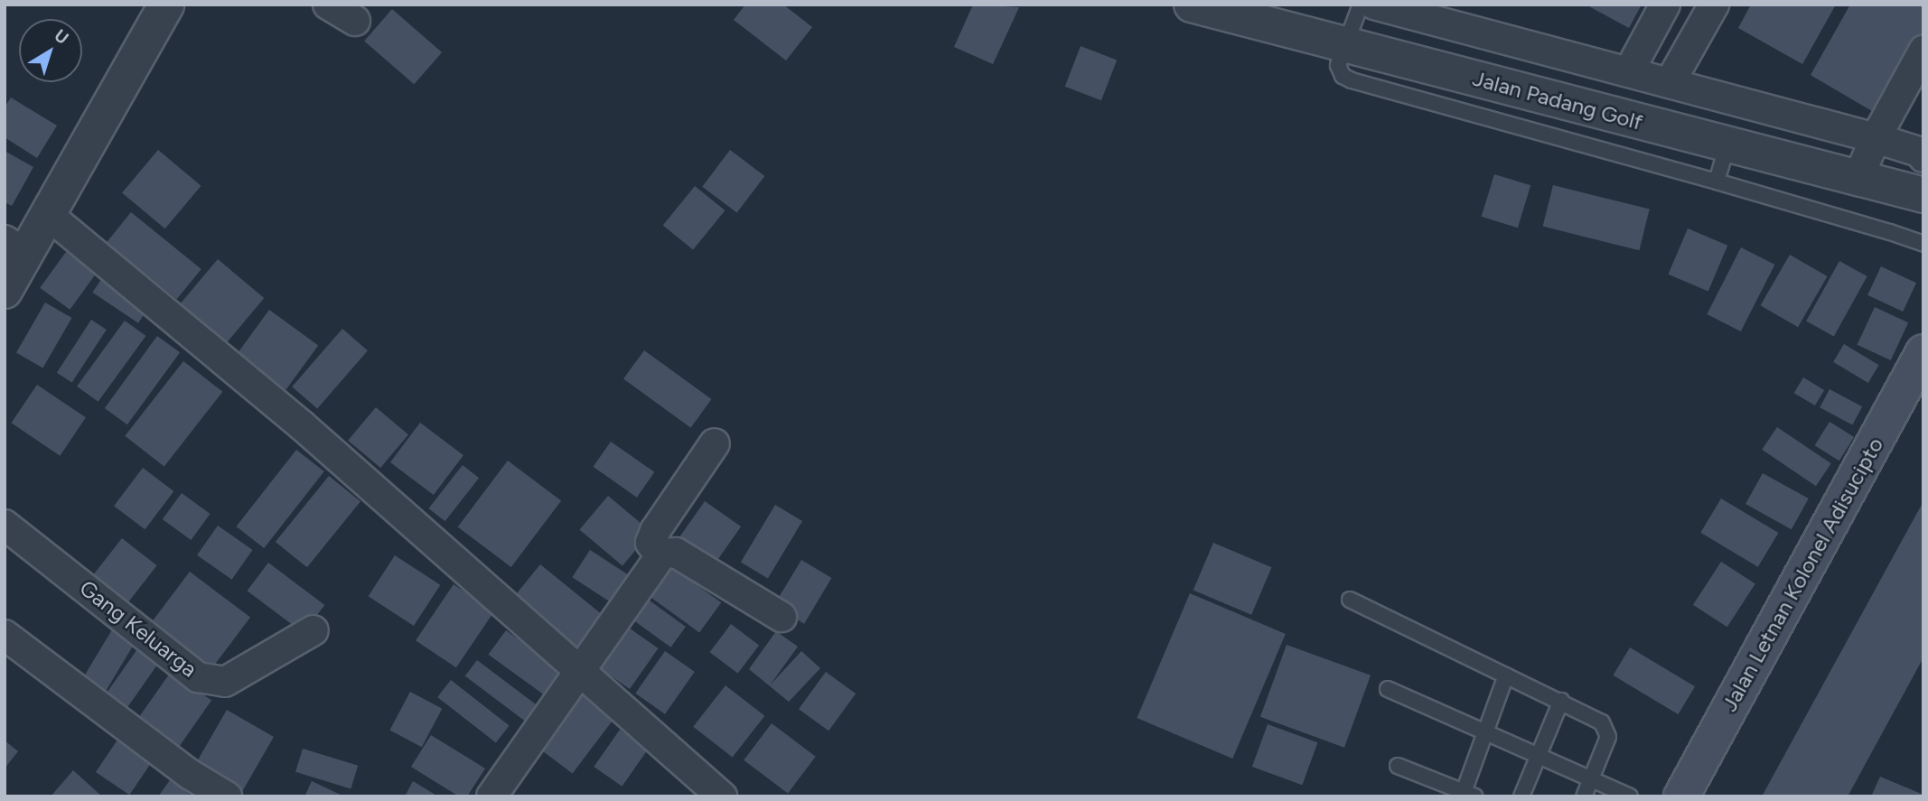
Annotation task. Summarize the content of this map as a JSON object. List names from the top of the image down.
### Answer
{
  "streets": {
    "main road": ["Jalan Letnan Kolonel Adisucipto"],
    "street": ["Jalan Padang Golf", "Gang Keluarga"]
  },
  "north": "top right"
}
